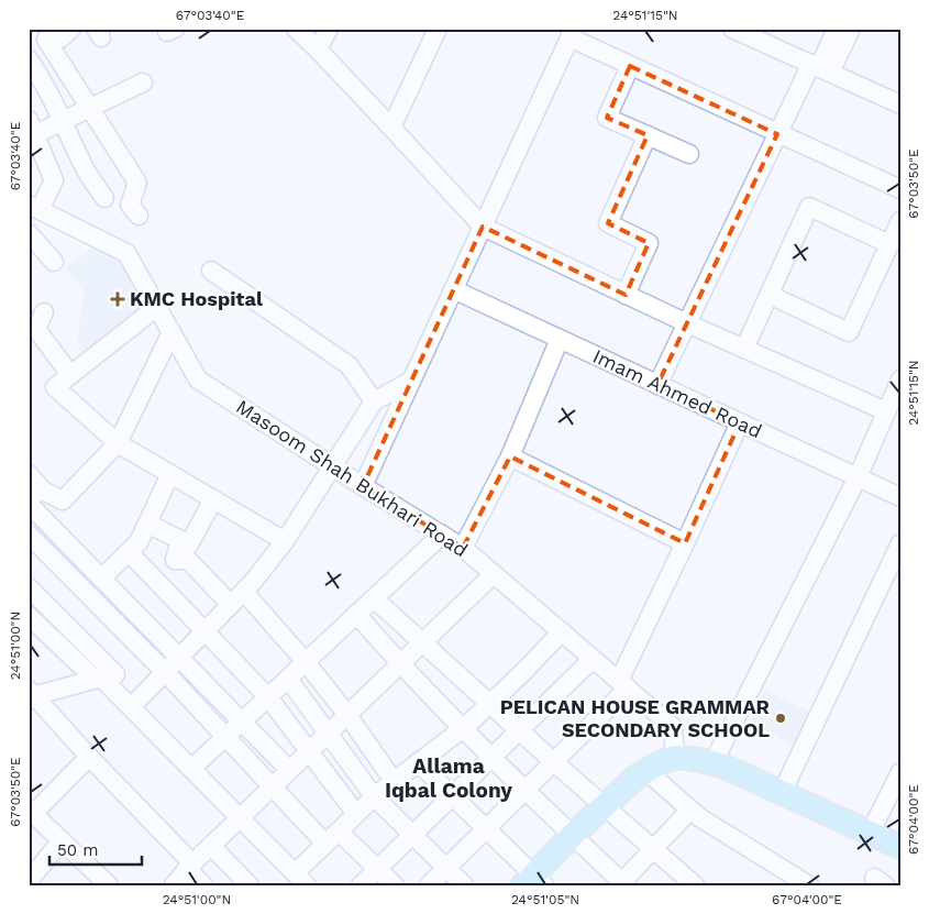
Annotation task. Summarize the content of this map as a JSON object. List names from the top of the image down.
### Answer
{
  "streets": {
    "street": ["Imam Ahmed Road", "Masoom Shah Bukhari Road"]
  },
  "districts": ["Allama Iqbal Colony"],
  "places": {
    "health": ["KMC Hospital"],
    "other": ["PELICAN HOUSE GRAMMAR SECONDARY SCHOOL"]
  },
  "scale_bar": "50 m",
  "coordinates": [
    "67°03'40\"E",
    "24°51'15\"N",
    "67°03'50\"E",
    "24°51'00\"N",
    "67°04'00\"E",
    "24°51'05\"N"
  ]
}
